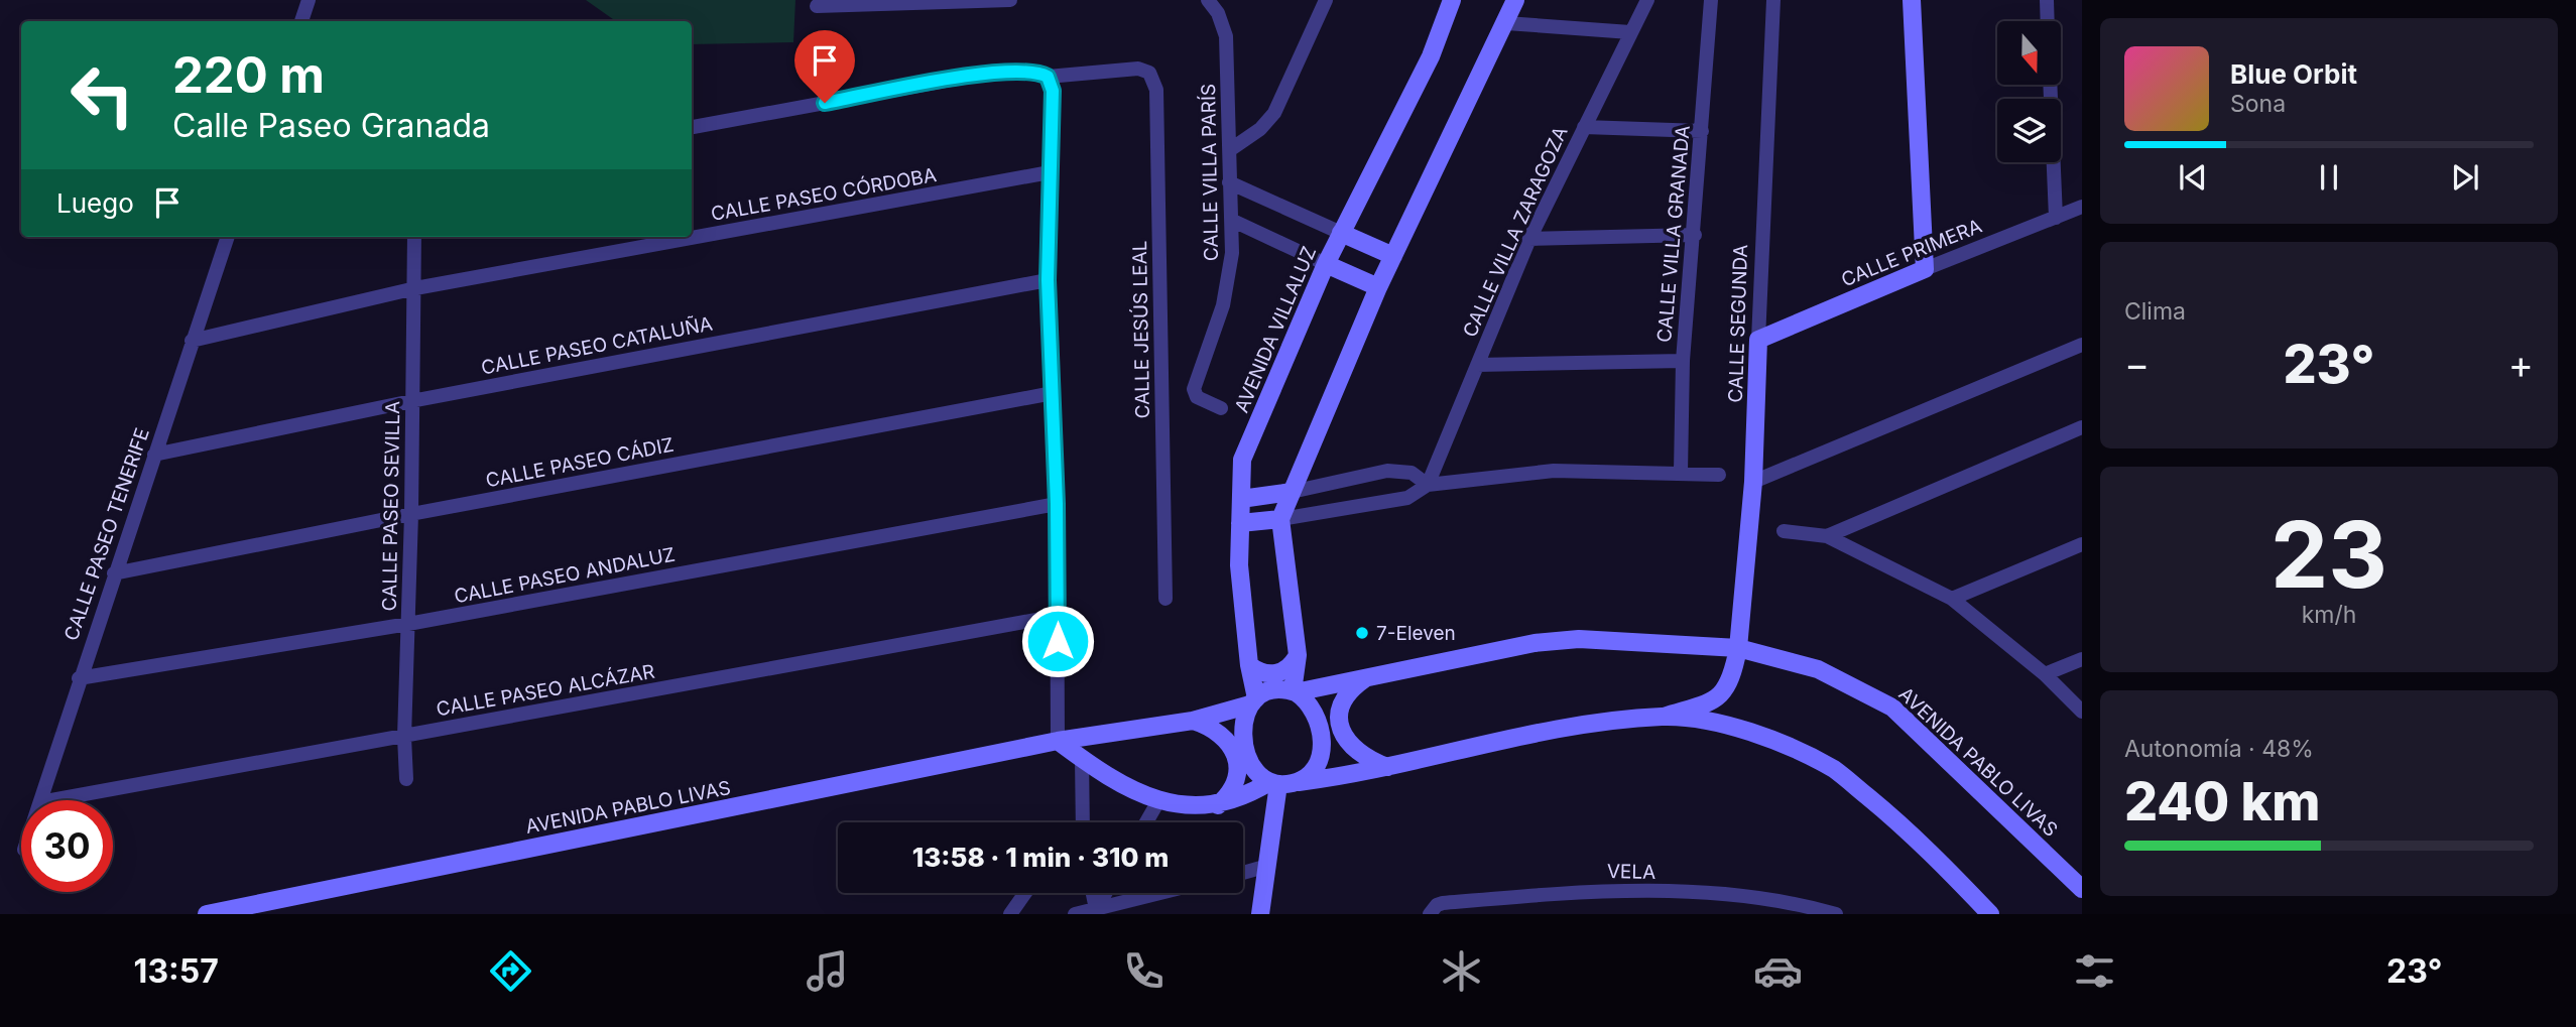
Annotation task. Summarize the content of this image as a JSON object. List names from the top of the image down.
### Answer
{
  "streets": {
    "street": [
      "CALLE VILLA PARÍS",
      "CALLE PASEO CÓRDOBA",
      "CALLE VILLA ZARAGOZA",
      "CALLE VILLA GRANADA",
      "CALLE PRIMERA",
      "CALLE SEGUNDA",
      "CALLE JESÚS LEAL",
      "AVENIDA VILLALUZ",
      "CALLE PASEO CATALUÑA",
      "CALLE PASEO CÁDIZ",
      "CALLE PASEO SEVILLA",
      "CALLE PASEO TENERIFE",
      "CALLE PASEO ANDALUZ",
      "CALLE PASEO ALCÁZAR",
      "AVENIDA PABLO LIVAS",
      "VELA"
    ]
  },
  "crossings": [
    ["CALLE PASEO CÓRDOBA", "CALLE PASEO SEVILLA"],
    ["CALLE PASEO CÓRDOBA", "CALLE PASEO TENERIFE"],
    ["CALLE PRIMERA", "CALLE SEGUNDA"],
    ["CALLE SEGUNDA", "AVENIDA PABLO LIVAS"],
    ["AVENIDA VILLALUZ", "AVENIDA PABLO LIVAS"],
    ["CALLE PASEO CATALUÑA", "CALLE PASEO SEVILLA"],
    ["CALLE PASEO CATALUÑA", "CALLE PASEO TENERIFE"],
    ["CALLE PASEO CÁDIZ", "CALLE PASEO SEVILLA"],
    ["CALLE PASEO CÁDIZ", "CALLE PASEO TENERIFE"],
    ["CALLE PASEO SEVILLA", "CALLE PASEO ANDALUZ"],
    ["CALLE PASEO SEVILLA", "CALLE PASEO ALCÁZAR"],
    ["CALLE PASEO TENERIFE", "CALLE PASEO ANDALUZ"]
  ],
  "places": ["7-Eleven"],
  "north": "bottom",
  "page": {
    "turn": ["220 m", "Calle Paseo Granada"],
    "song": ["Blue Orbit", "Sona"],
    "then": "Luego",
    "tile": [
      "Clima",
      ["23", "km/h"],
      ["Autonomía · 48%", "240 km"]
    ],
    "heat": ["−", "23°", "+"],
    "limit": "30",
    "trip": "13:58 · 1 min · 310 m",
    "tabs": ["13:57", "23°"]
  }
}
